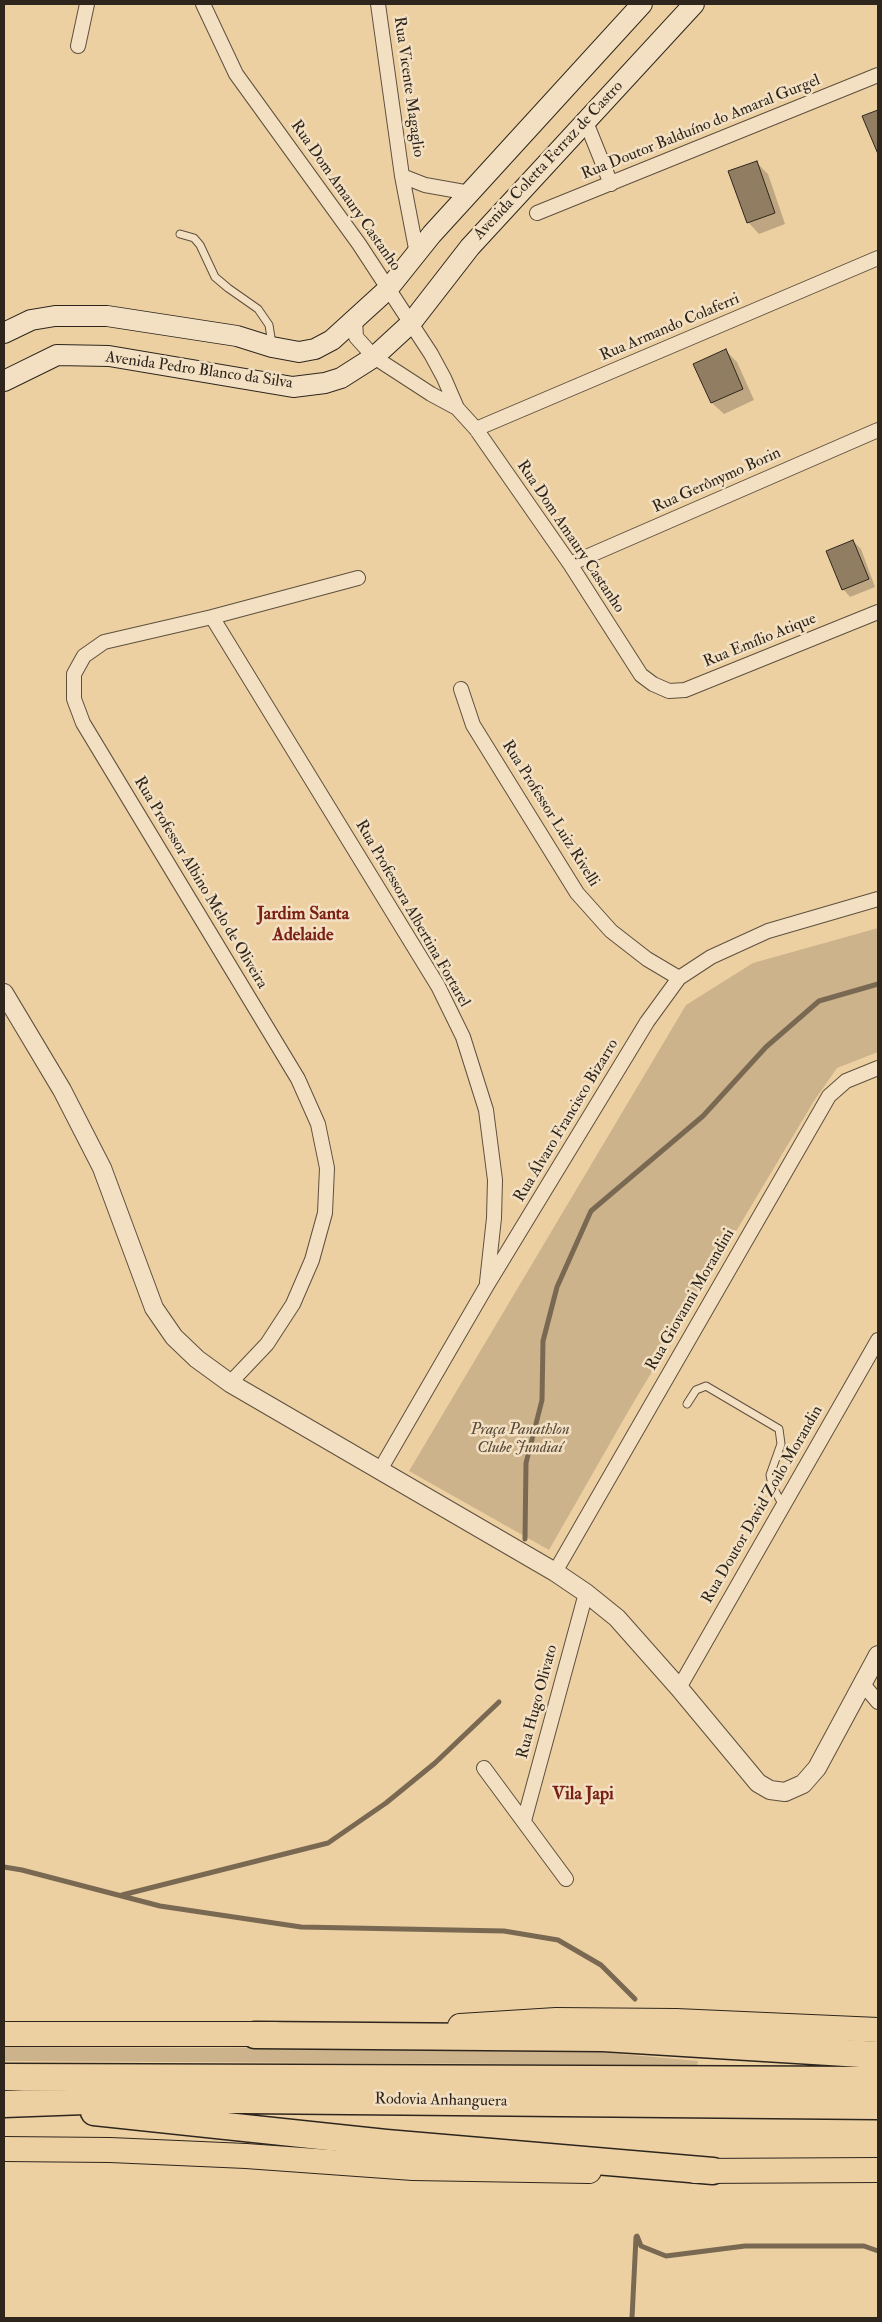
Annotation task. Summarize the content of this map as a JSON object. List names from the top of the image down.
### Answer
{
  "streets": {
    "highway": ["Rodovia Anhanguera"],
    "main road": ["Avenida Coletta Ferraz de Castro", "Avenida Pedro Blanco da Silva"],
    "street": [
      "Rua Vicente Magaglio",
      "Rua Doutor Balduíno do Amaral Gurgel",
      "Rua Dom Amaury Castanho",
      "Rua Armando Colaferri",
      "Rua Gerônymo Borin",
      "Rua Emílio Atique",
      "Rua Professor Luiz Rivelli",
      "Rua Professor Albino Melo de Oliveira",
      "Rua Professora Albertina Fortarel",
      "Rua Álvaro Francisco Bizarro",
      "Rua Giovanni Morandini",
      "Rua Doutor David Zoilo Morandin",
      "Rua Hugo Olivato"
    ]
  },
  "crossings": [
    ["Avenida Coletta Ferraz de Castro", "Rua Dom Amaury Castanho"],
    ["Avenida Coletta Ferraz de Castro", "Avenida Pedro Blanco da Silva"],
    ["Rua Dom Amaury Castanho", "Rua Armando Colaferri"],
    ["Rua Dom Amaury Castanho", "Avenida Pedro Blanco da Silva"],
    ["Rua Dom Amaury Castanho", "Rua Gerônymo Borin"],
    ["Rua Dom Amaury Castanho", "Rua Emílio Atique"],
    ["Rua Professor Luiz Rivelli", "Rua Álvaro Francisco Bizarro"],
    ["Rua Professor Albino Melo de Oliveira", "Rua Professora Albertina Fortarel"],
    ["Rua Professora Albertina Fortarel", "Rua Álvaro Francisco Bizarro"]
  ],
  "districts": ["Jardim Santa Adelaide", "Vila Japi"],
  "parks": ["Praça Panathlon Clube Jundiaí"]
}
